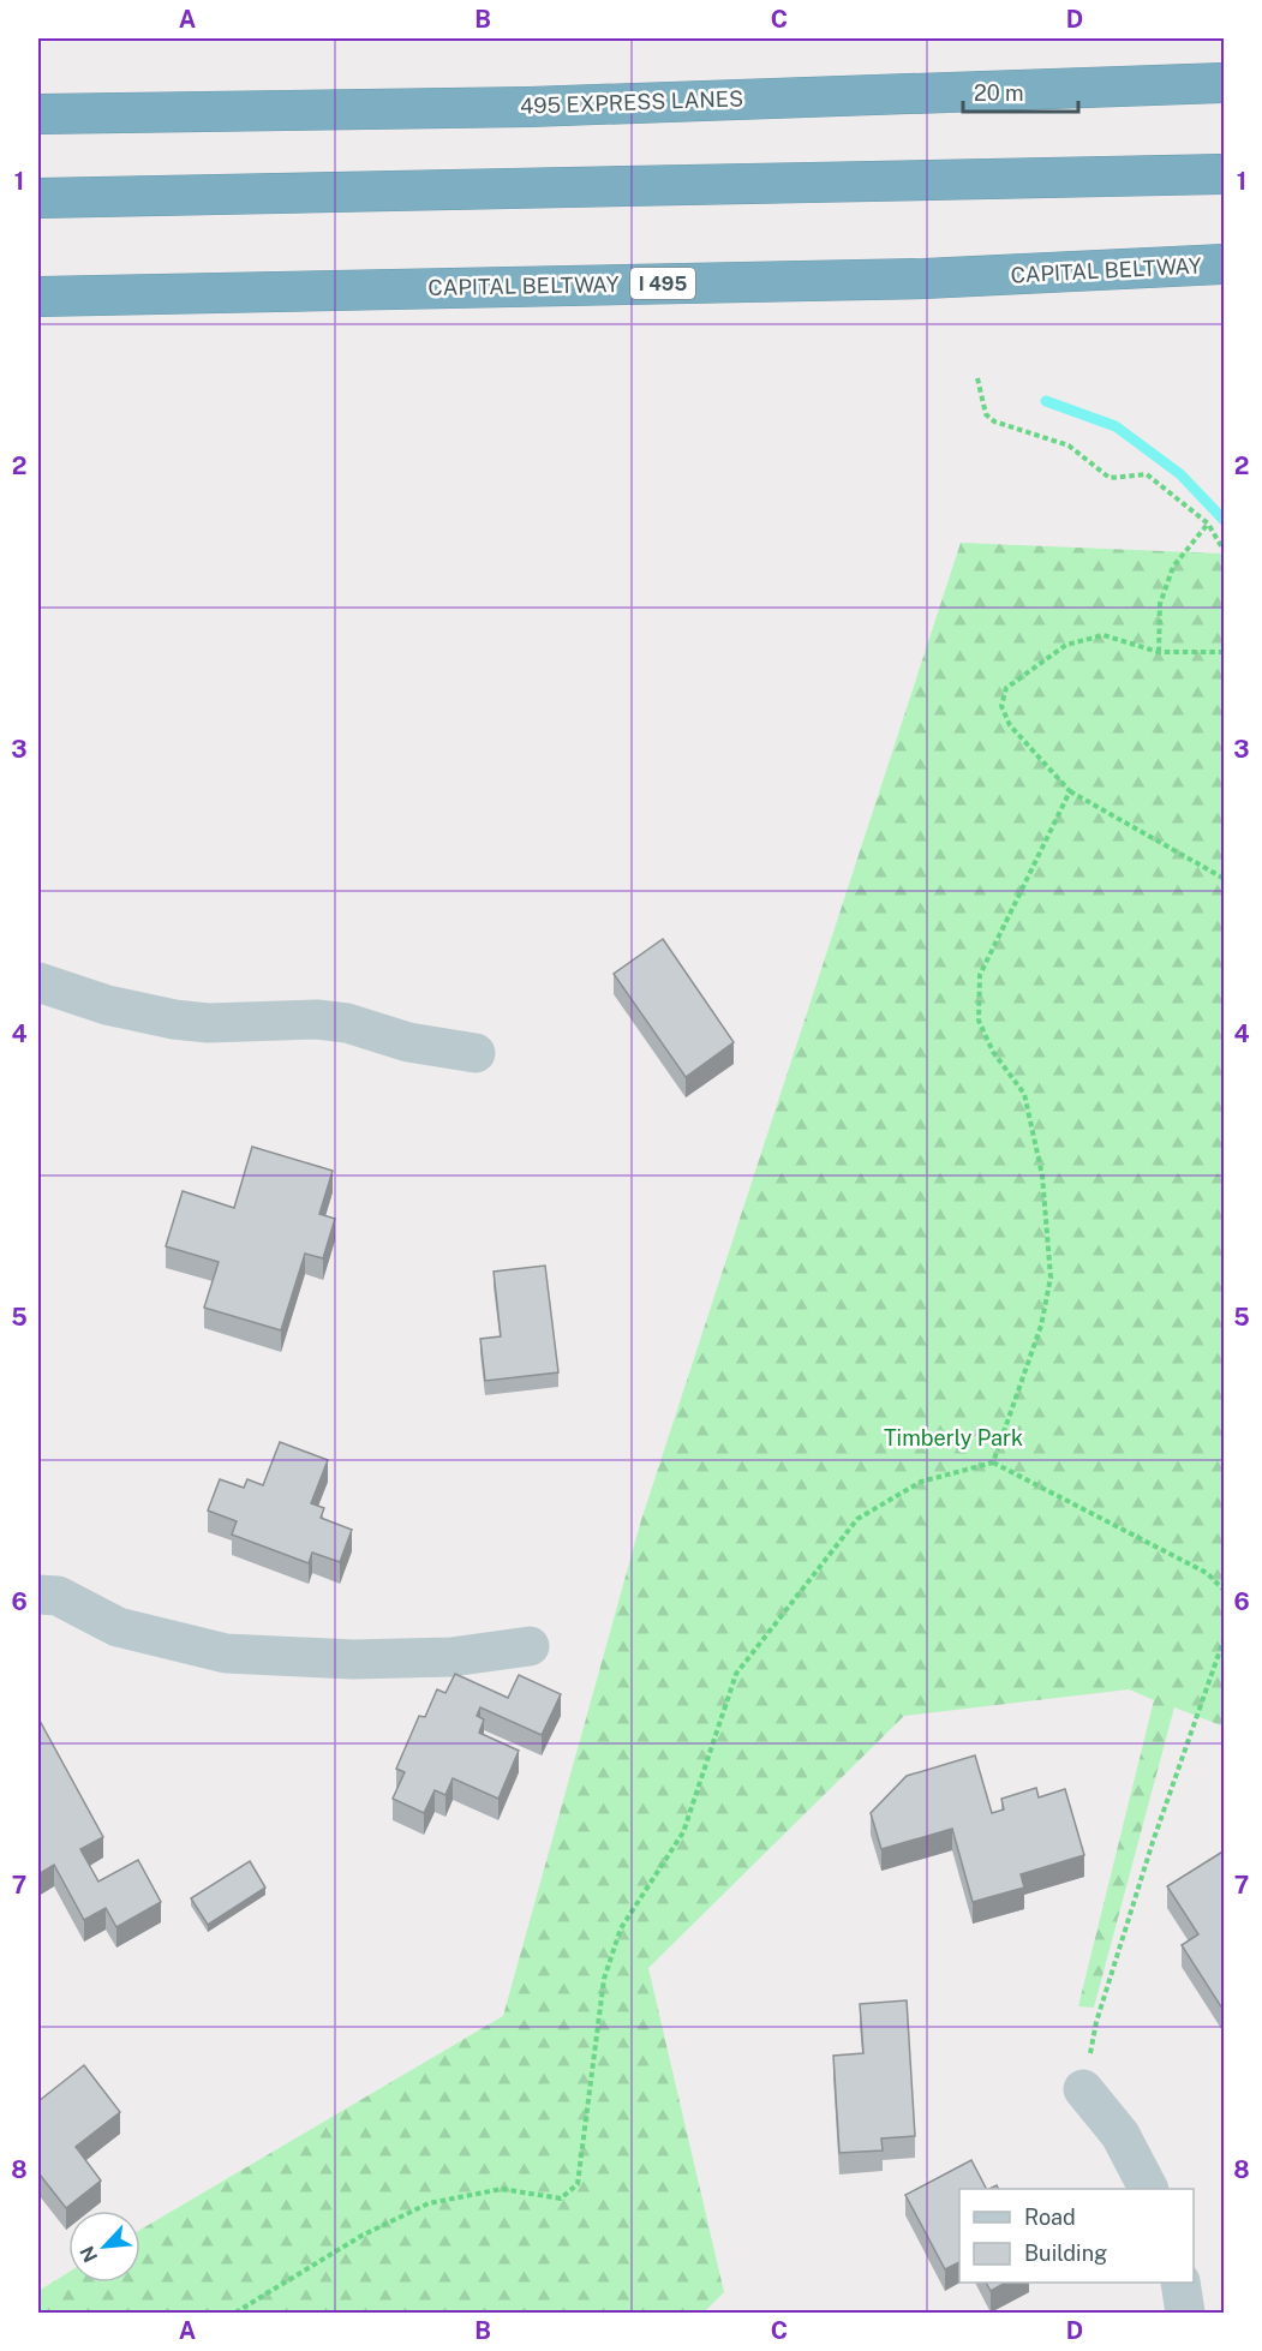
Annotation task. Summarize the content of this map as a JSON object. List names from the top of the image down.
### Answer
{
  "streets": {
    "highway": ["495 EXPRESS LANES", "CAPITAL BELTWAY", "I 495"]
  },
  "parks": ["Timberly Park"],
  "legend": ["Road", "Building"],
  "scale_bar": "20 m",
  "north": "bottom left",
  "grid": {
    "columns": [
      "A",
      "B",
      "C",
      "D"
    ],
    "rows": [
      "1",
      "2",
      "3",
      "4",
      "5",
      "6",
      "7",
      "8"
    ]
  }
}
